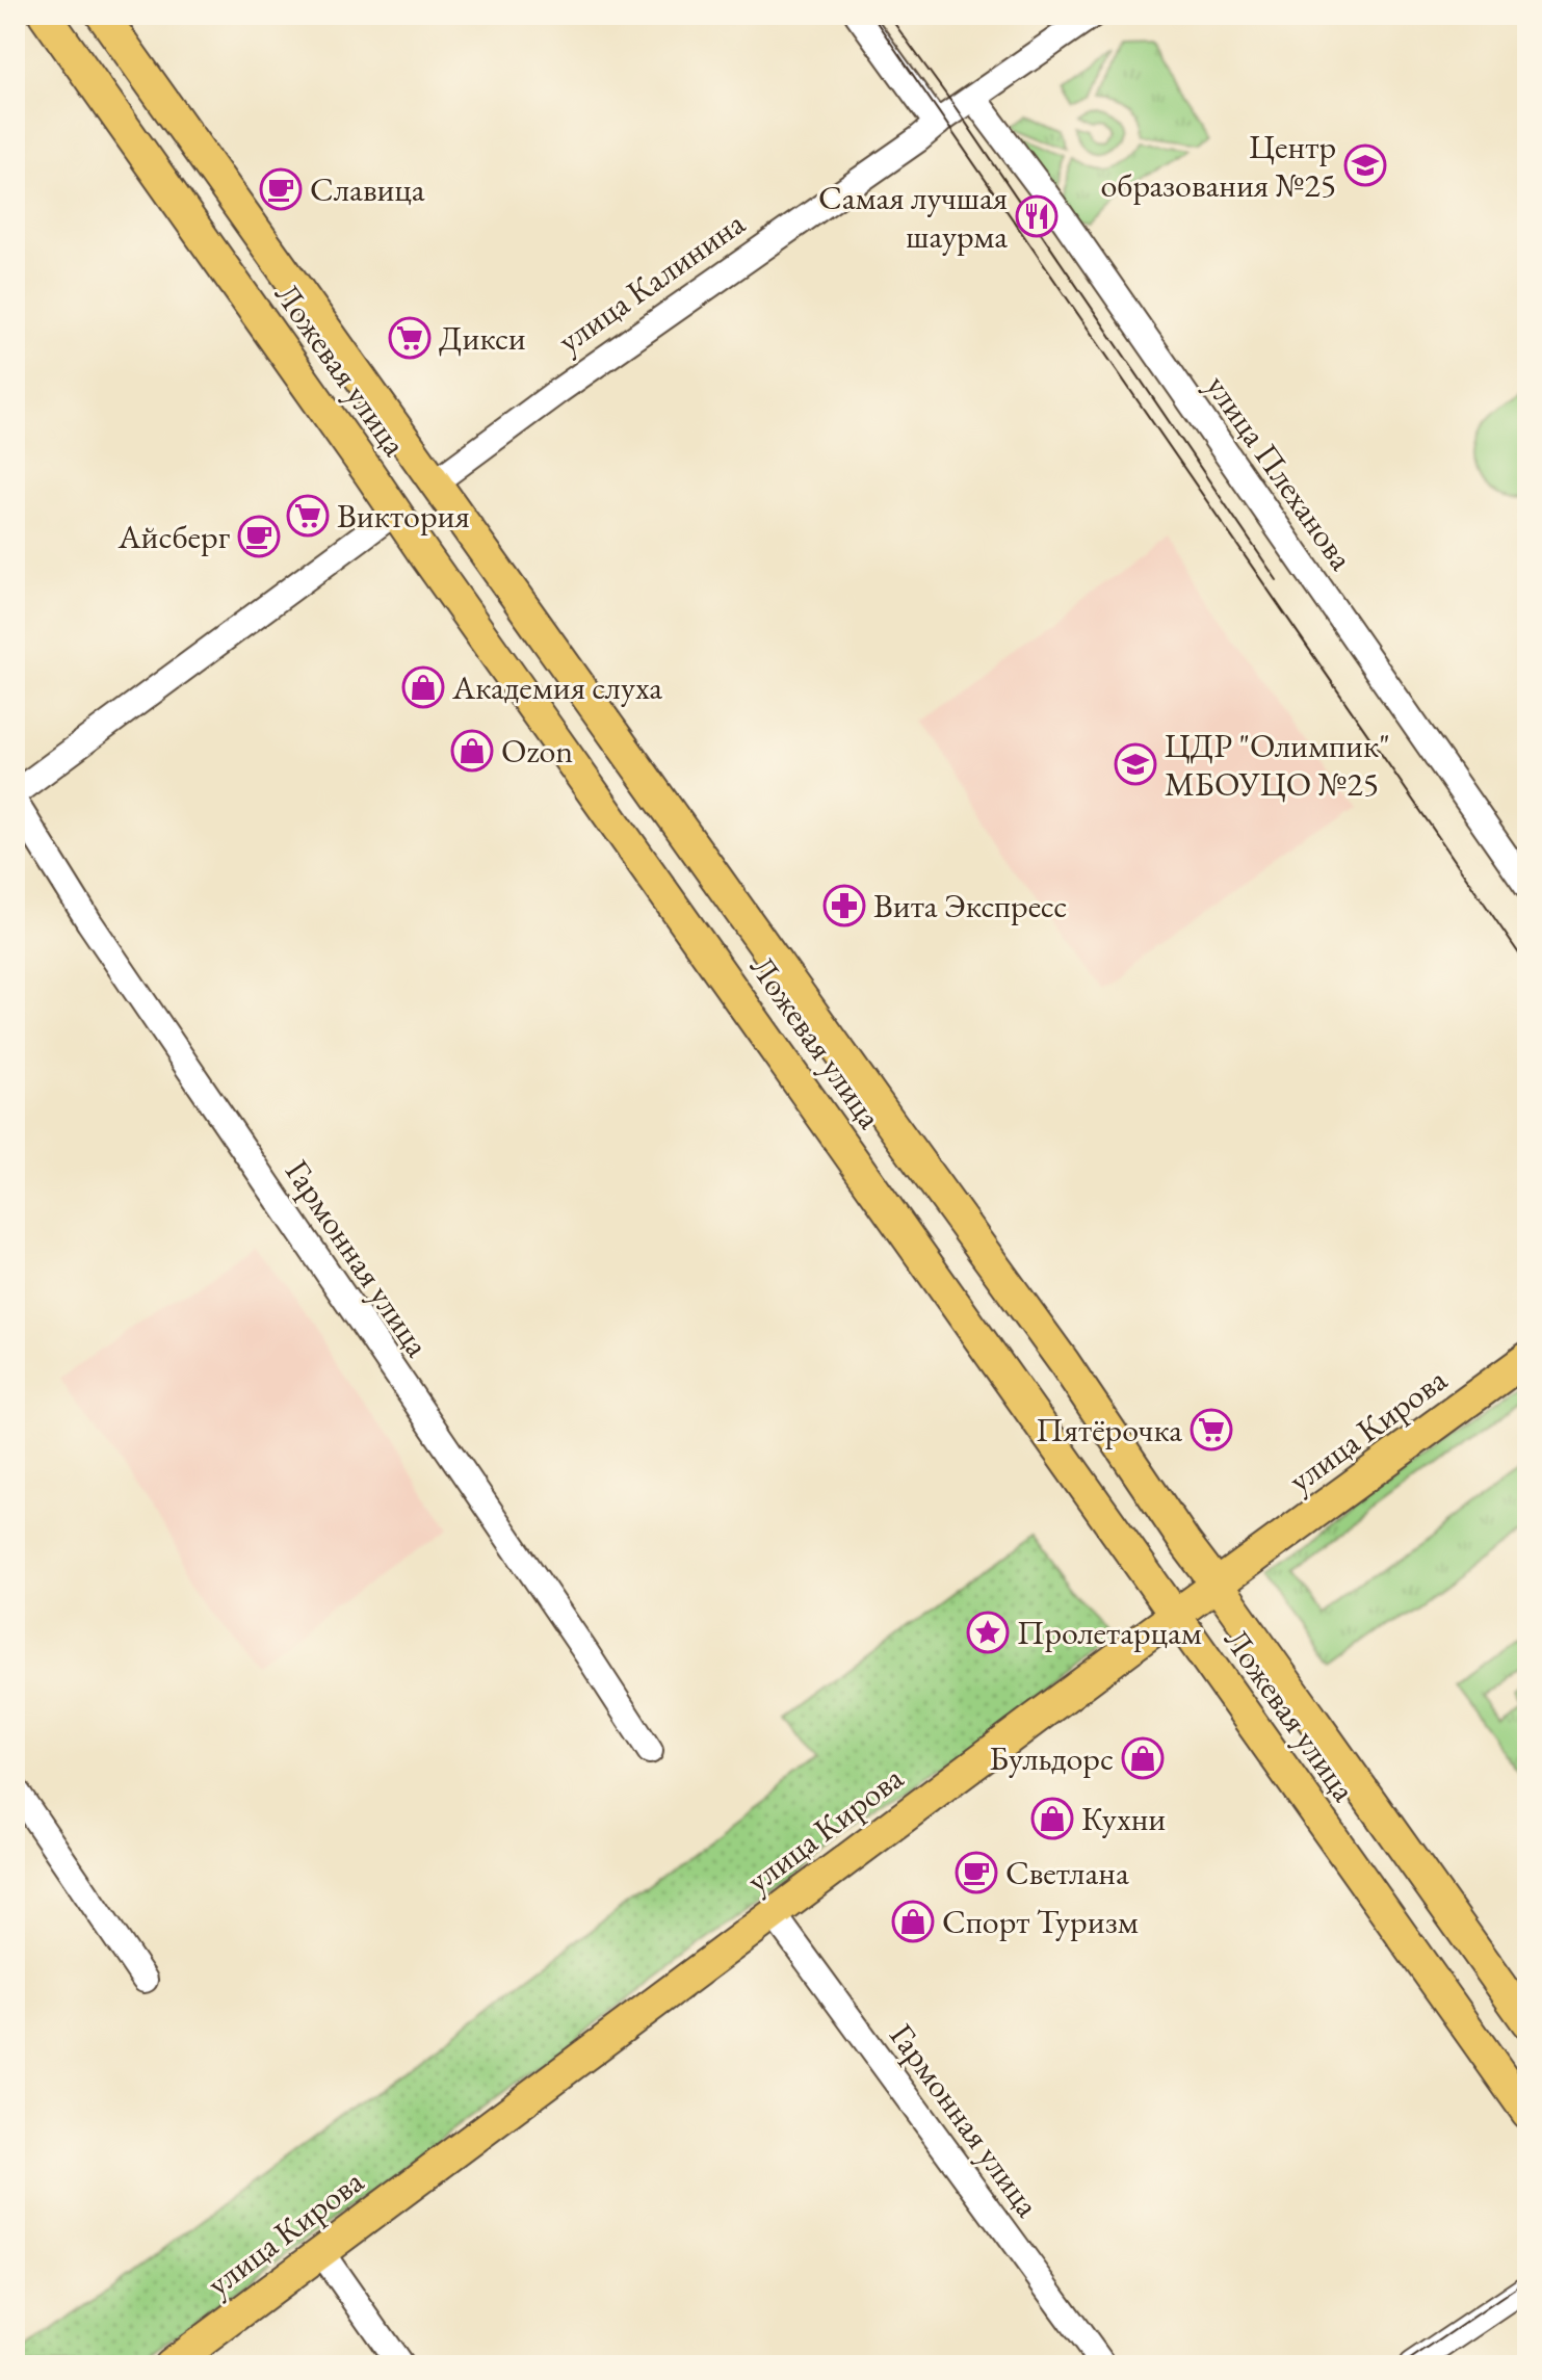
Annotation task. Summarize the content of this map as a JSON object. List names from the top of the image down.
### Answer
{
  "streets": {
    "main road": ["улица Калинина", "Ложевая улица", "улица Кирова"],
    "street": ["улица Плеханова", "Гармонная улица"]
  },
  "crossings": [
    ["улица Калинина", "Ложевая улица"],
    ["улица Калинина", "улица Плеханова"],
    ["Ложевая улица", "улица Кирова"],
    ["Гармонная улица", "улица Кирова"]
  ],
  "places": {
    "school or university": ["Центр образования №25", "ЦДР \"Олимпик\" МБОУЦО №25"],
    "cafe": ["Славица", "Айсберг", "Светлана"],
    "restaurant": ["Самая лучшая шаурма"],
    "supermarket": ["Дикси", "Виктория", "Пятёрочка"],
    "shop": [
      "Академия слуха",
      "Ozon",
      "Бульдорс",
      "Кухни",
      "Спорт Туризм"
    ],
    "pharmacy": ["Вита Экспресс"],
    "place": ["Пролетарцам"]
  }
}
